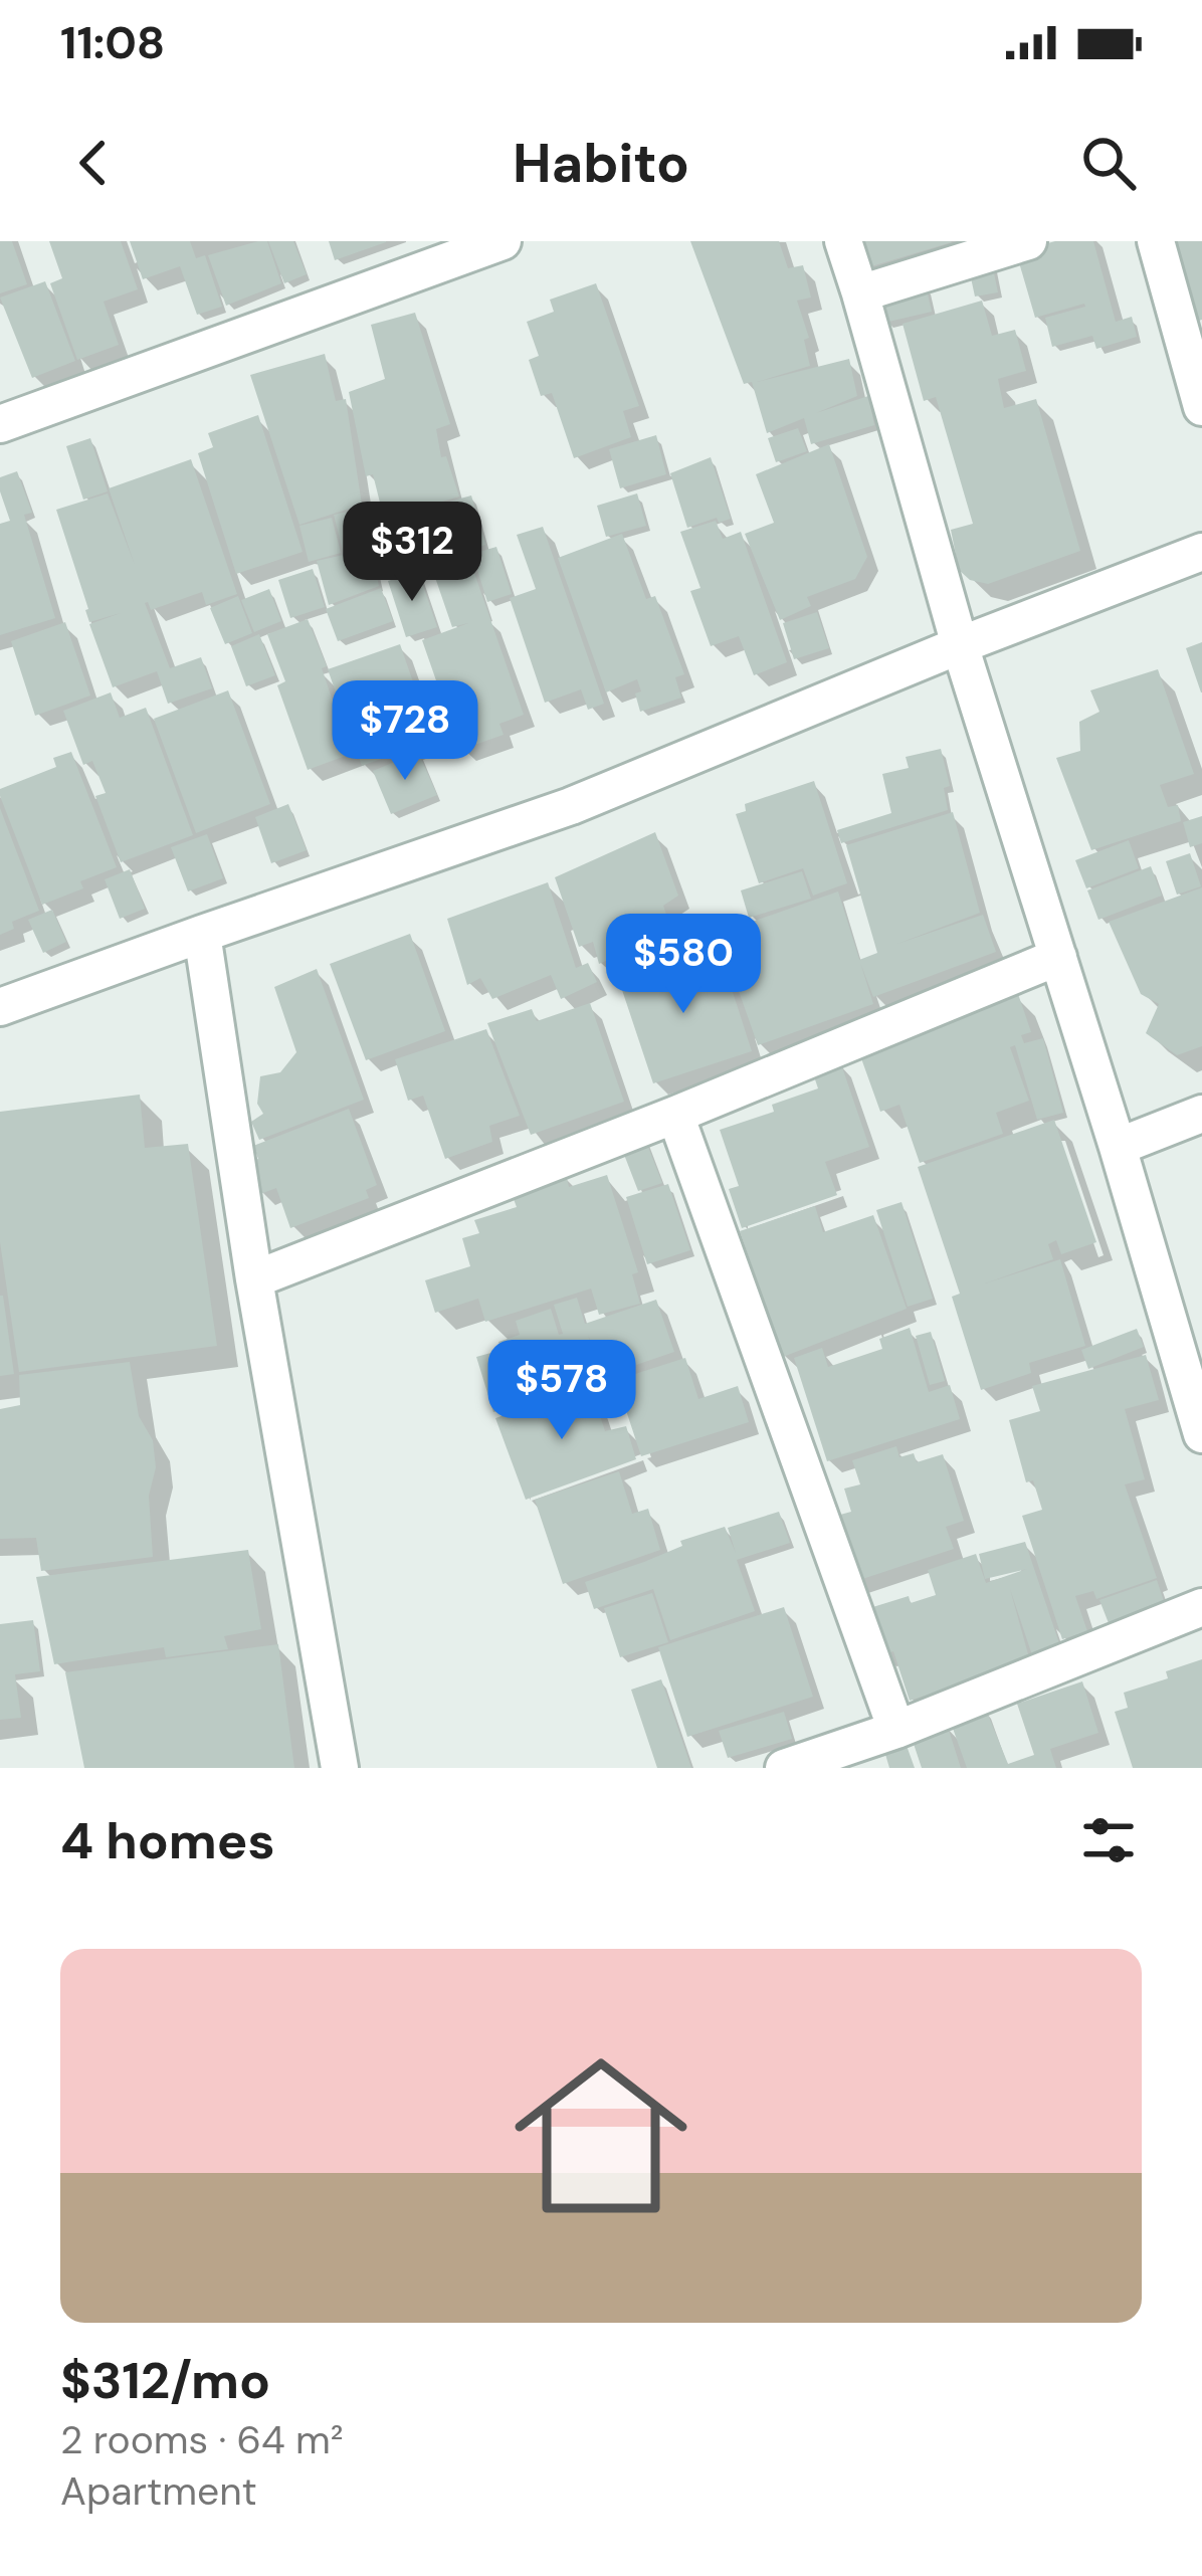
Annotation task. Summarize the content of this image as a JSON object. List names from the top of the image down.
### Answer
{
  "page": {
    "status": "11:08",
    "header": "Habito",
    "price": [
      "$312",
      "$728",
      "$580",
      "$578"
    ],
    "heading": "4 homes",
    "list": [
      {
        "name": "$312/mo",
        "note": "2 rooms · 64 m² · Apartment"
      }
    ]
  }
}
